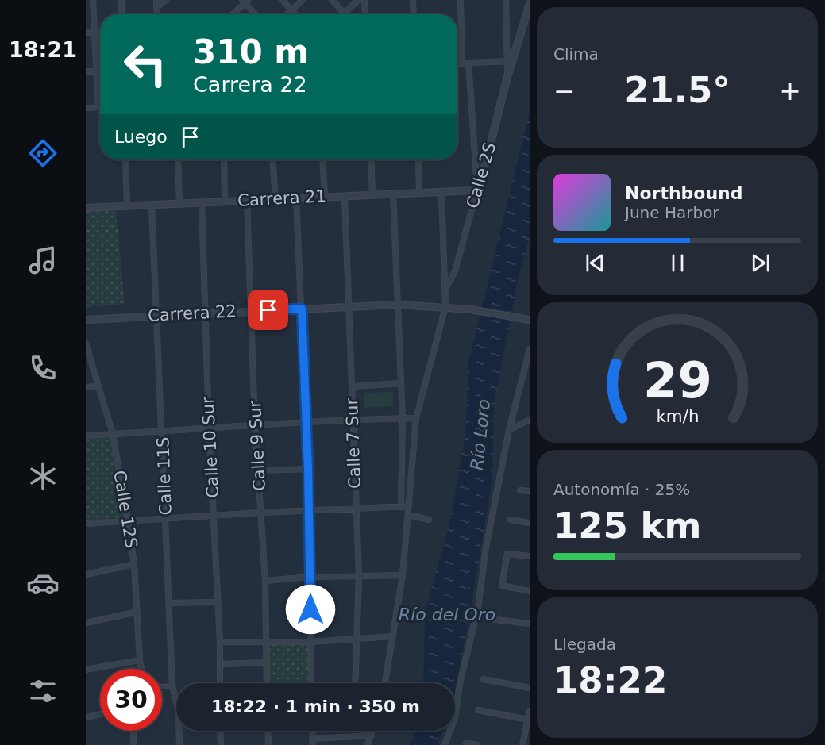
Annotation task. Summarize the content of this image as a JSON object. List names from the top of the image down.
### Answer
{
  "streets": {
    "street": [
      "Calle 2S",
      "Carrera 21",
      "Carrera 22",
      "Calle 7 Sur",
      "Calle 9 Sur",
      "Calle 10 Sur",
      "Calle 11S",
      "Calle 12S"
    ]
  },
  "crossings": [
    ["Calle 2S", "Carrera 21"],
    ["Carrera 21", "Calle 7 Sur"],
    ["Carrera 21", "Calle 9 Sur"],
    ["Carrera 21", "Calle 10 Sur"],
    ["Carrera 21", "Calle 11S"],
    ["Carrera 22", "Calle 7 Sur"],
    ["Carrera 22", "Calle 9 Sur"],
    ["Carrera 22", "Calle 10 Sur"],
    ["Carrera 22", "Calle 11S"]
  ],
  "water": ["Río Loro", "Río del Oro"],
  "page": {
    "tabs": "18:21",
    "tile": [
      "Clima",
      ["Autonomía · 25%", "125 km"],
      ["Llegada", "18:22"]
    ],
    "turn": ["310 m", "Carrera 22"],
    "heat": ["−", "21.5°", "+"],
    "then": "Luego",
    "song": ["Northbound", "June Harbor"],
    "limit": "30",
    "trip": "18:22 · 1 min · 350 m",
    "gauge": ["29", "km/h"]
  }
}
